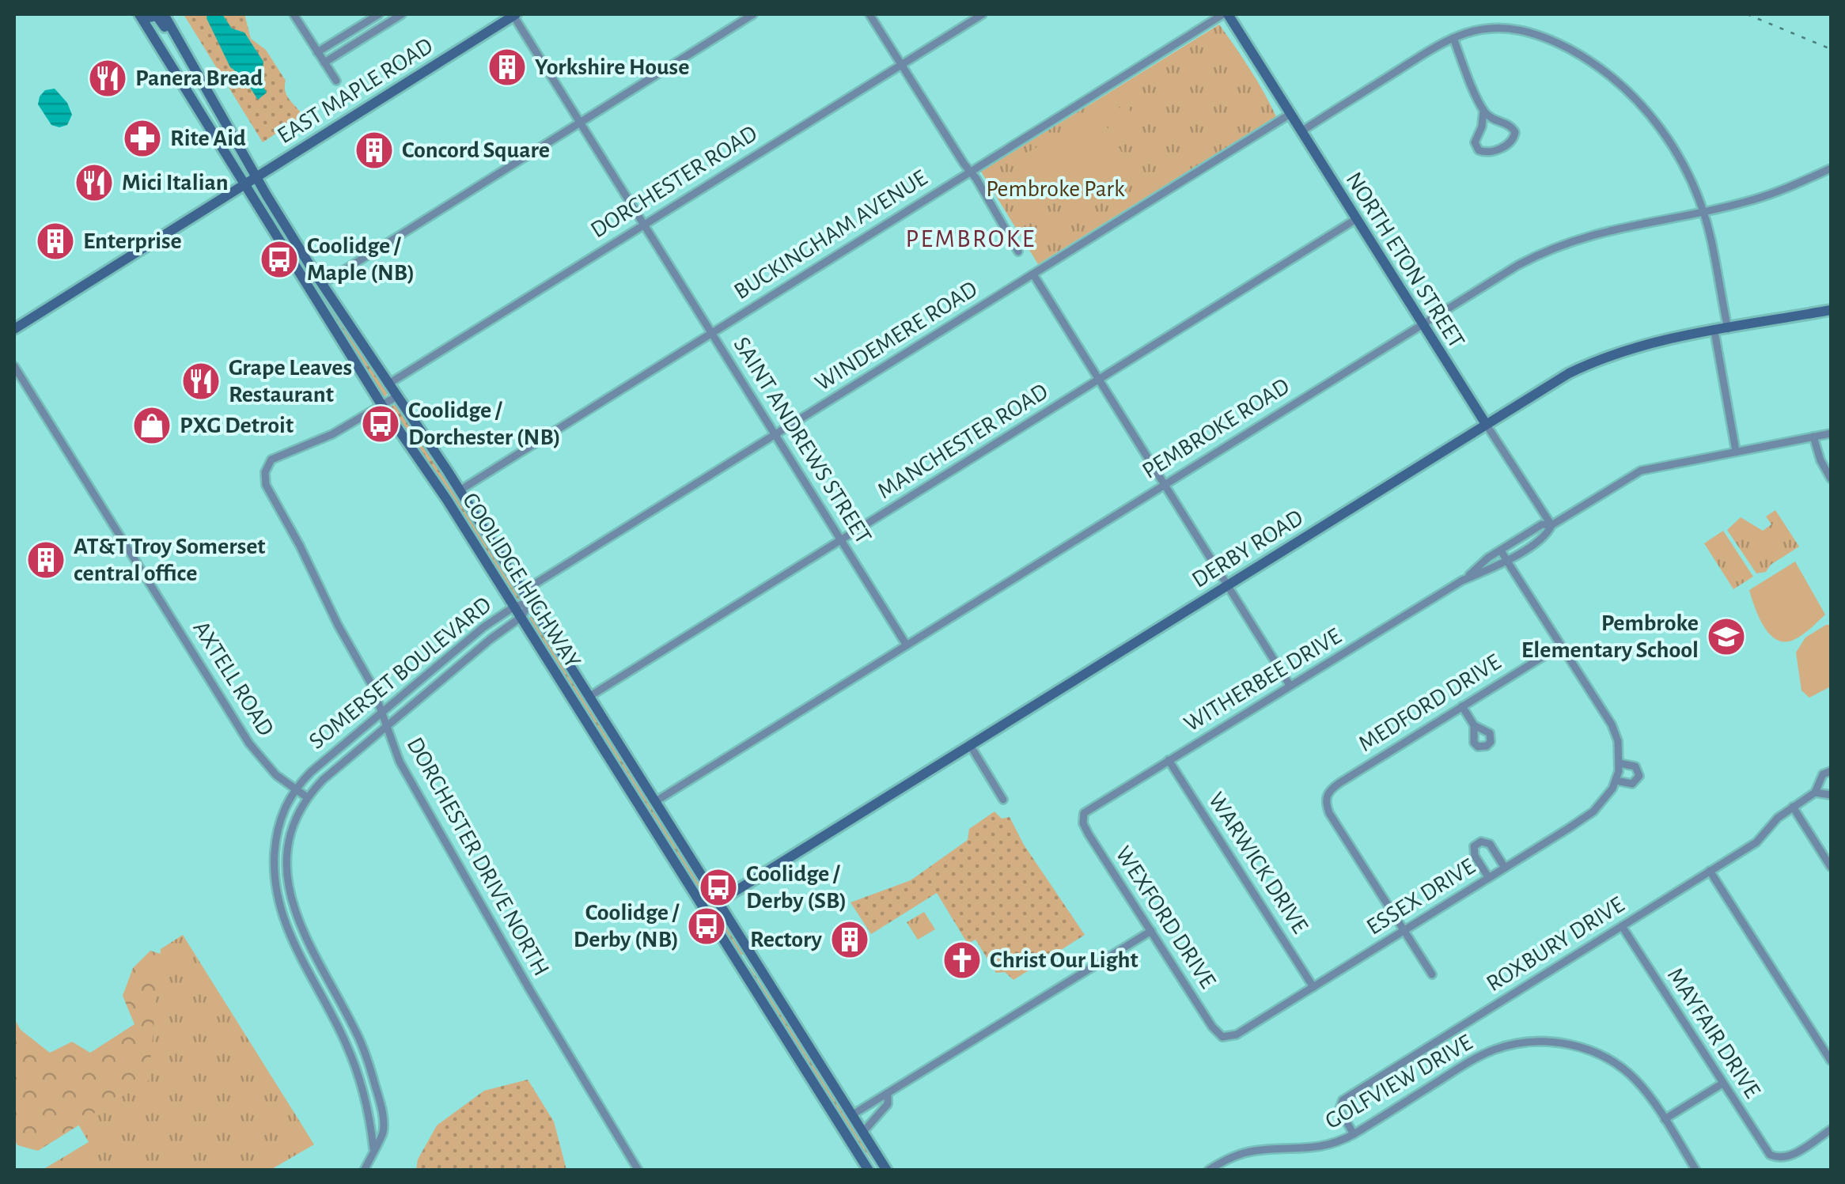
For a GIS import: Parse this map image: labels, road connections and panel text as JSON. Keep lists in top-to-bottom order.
{
  "streets": {
    "main road": [
      "EAST MAPLE ROAD",
      "NORTH ETON STREET",
      "DERBY ROAD",
      "COOLIDGE HIGHWAY"
    ],
    "street": [
      "DORCHESTER ROAD",
      "BUCKINGHAM AVENUE",
      "WINDEMERE ROAD",
      "PEMBROKE ROAD",
      "SAINT ANDREWS STREET",
      "MANCHESTER ROAD",
      "SOMERSET BOULEVARD",
      "AXTELL ROAD",
      "WITHERBEE DRIVE",
      "MEDFORD DRIVE",
      "DORCHESTER DRIVE NORTH",
      "WARWICK DRIVE",
      "ESSEX DRIVE",
      "WEXFORD DRIVE",
      "ROXBURY DRIVE",
      "MAYFAIR DRIVE",
      "GOLFVIEW DRIVE"
    ]
  },
  "crossings": [
    ["EAST MAPLE ROAD", "SAINT ANDREWS STREET"],
    ["EAST MAPLE ROAD", "COOLIDGE HIGHWAY"],
    ["DORCHESTER ROAD", "SAINT ANDREWS STREET"],
    ["DORCHESTER ROAD", "COOLIDGE HIGHWAY"],
    ["BUCKINGHAM AVENUE", "NORTH ETON STREET"],
    ["BUCKINGHAM AVENUE", "SAINT ANDREWS STREET"],
    ["BUCKINGHAM AVENUE", "COOLIDGE HIGHWAY"],
    ["NORTH ETON STREET", "WINDEMERE ROAD"],
    ["NORTH ETON STREET", "PEMBROKE ROAD"],
    ["NORTH ETON STREET", "MANCHESTER ROAD"],
    ["NORTH ETON STREET", "DERBY ROAD"],
    ["NORTH ETON STREET", "WITHERBEE DRIVE"],
    ["WINDEMERE ROAD", "SAINT ANDREWS STREET"],
    ["WINDEMERE ROAD", "COOLIDGE HIGHWAY"],
    ["PEMBROKE ROAD", "SAINT ANDREWS STREET"],
    ["PEMBROKE ROAD", "COOLIDGE HIGHWAY"],
    ["SAINT ANDREWS STREET", "MANCHESTER ROAD"],
    ["MANCHESTER ROAD", "COOLIDGE HIGHWAY"],
    ["DERBY ROAD", "COOLIDGE HIGHWAY"],
    ["COOLIDGE HIGHWAY", "SOMERSET BOULEVARD"],
    ["COOLIDGE HIGHWAY", "DORCHESTER DRIVE NORTH"],
    ["SOMERSET BOULEVARD", "AXTELL ROAD"],
    ["SOMERSET BOULEVARD", "DORCHESTER DRIVE NORTH"],
    ["WITHERBEE DRIVE", "WARWICK DRIVE"],
    ["WITHERBEE DRIVE", "WEXFORD DRIVE"],
    ["MEDFORD DRIVE", "ESSEX DRIVE"],
    ["WARWICK DRIVE", "ESSEX DRIVE"],
    ["ESSEX DRIVE", "WEXFORD DRIVE"],
    ["ROXBURY DRIVE", "MAYFAIR DRIVE"],
    ["ROXBURY DRIVE", "GOLFVIEW DRIVE"]
  ],
  "districts": ["PEMBROKE"],
  "parks": ["Pembroke Park"],
  "places": {
    "building": [
      "Yorkshire House",
      "Concord Square",
      "Enterprise",
      "AT&T Troy Somerset central office",
      "Rectory"
    ],
    "restaurant": ["Panera Bread", "Mici Italian", "Grape Leaves Restaurant"],
    "pharmacy": ["Rite Aid"],
    "bus stop": [
      "Coolidge / Maple (NB)",
      "Coolidge / Dorchester (NB)",
      "Coolidge / Derby (SB)",
      "Coolidge / Derby (NB)"
    ],
    "shop": ["PXG Detroit"],
    "school or university": ["Pembroke Elementary School"],
    "church": ["Christ Our Light"]
  }
}
